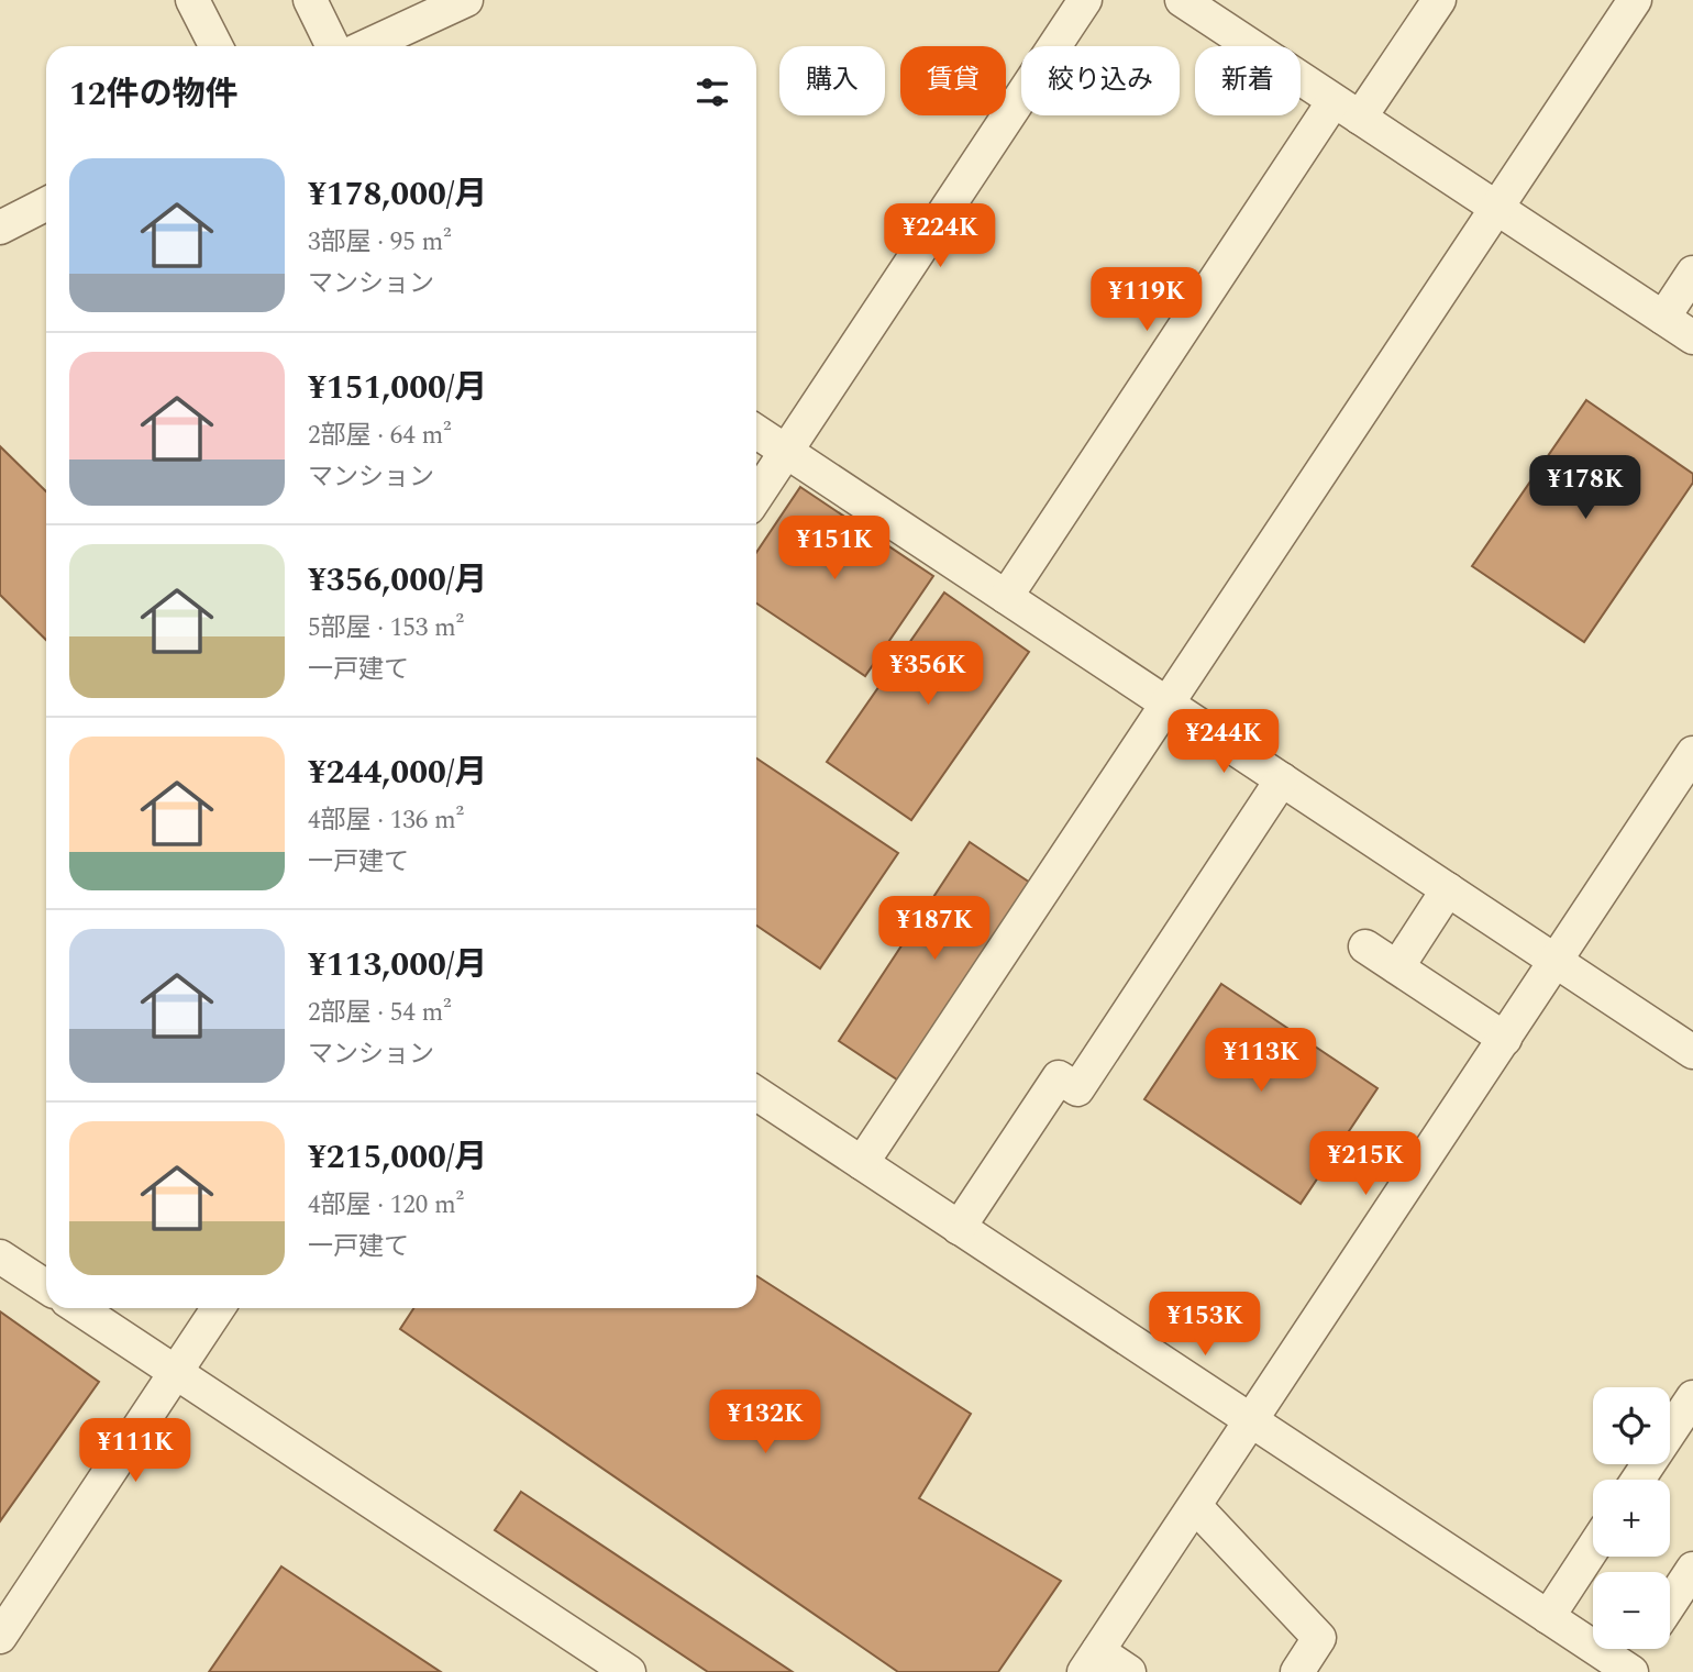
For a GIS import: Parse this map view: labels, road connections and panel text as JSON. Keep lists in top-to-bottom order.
{
  "page": {
    "chip": [
      "購入",
      "賃貸",
      "絞り込み",
      "新着"
    ],
    "heading": "12件の物件",
    "list": [
      {
        "name": "¥178,000/月",
        "note": "3部屋 · 95 m² · マンション"
      },
      {
        "name": "¥151,000/月",
        "note": "2部屋 · 64 m² · マンション"
      },
      {
        "name": "¥356,000/月",
        "note": "5部屋 · 153 m² · 一戸建て"
      },
      {
        "name": "¥244,000/月",
        "note": "4部屋 · 136 m² · 一戸建て"
      },
      {
        "name": "¥113,000/月",
        "note": "2部屋 · 54 m² · マンション"
      },
      {
        "name": "¥215,000/月",
        "note": "4部屋 · 120 m² · 一戸建て"
      }
    ],
    "price": [
      "¥224K",
      "¥119K",
      "¥178K",
      "¥151K",
      "¥356K",
      "¥244K",
      "¥187K",
      "¥113K",
      "¥215K",
      "¥153K",
      "¥132K",
      "¥111K"
    ],
    "map_buttons": ["+", "−"]
  }
}
